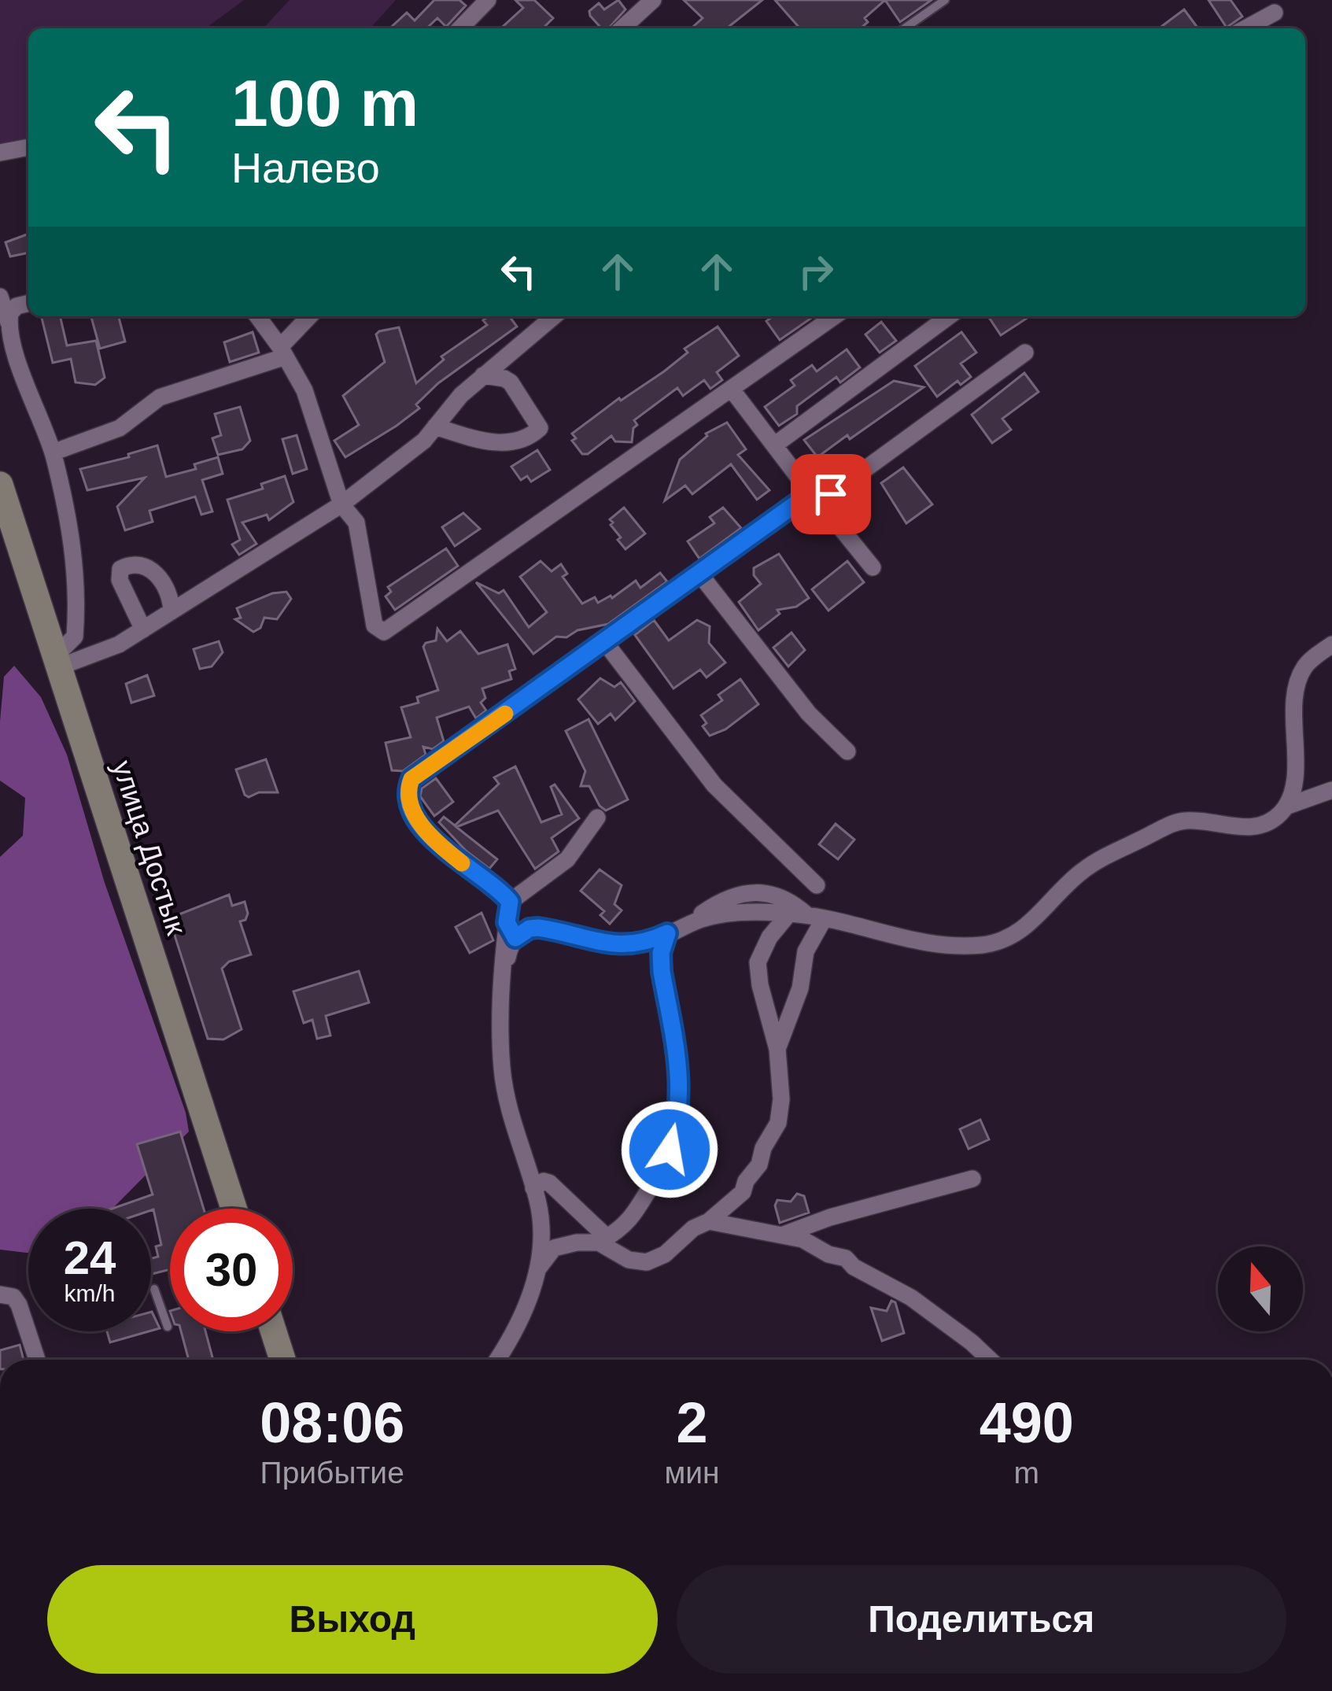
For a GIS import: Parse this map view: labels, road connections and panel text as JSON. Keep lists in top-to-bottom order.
{
  "streets": {
    "main road": ["улица Достык"]
  },
  "north": "top",
  "page": {
    "turn": ["100 m", "Налево"],
    "speed": "24 km/h",
    "limit": "30",
    "eta": [
      "08:06",
      "Прибытие",
      "2",
      "мин",
      "490",
      "m"
    ],
    "buttons": ["Выход", "Поделиться"]
  }
}
